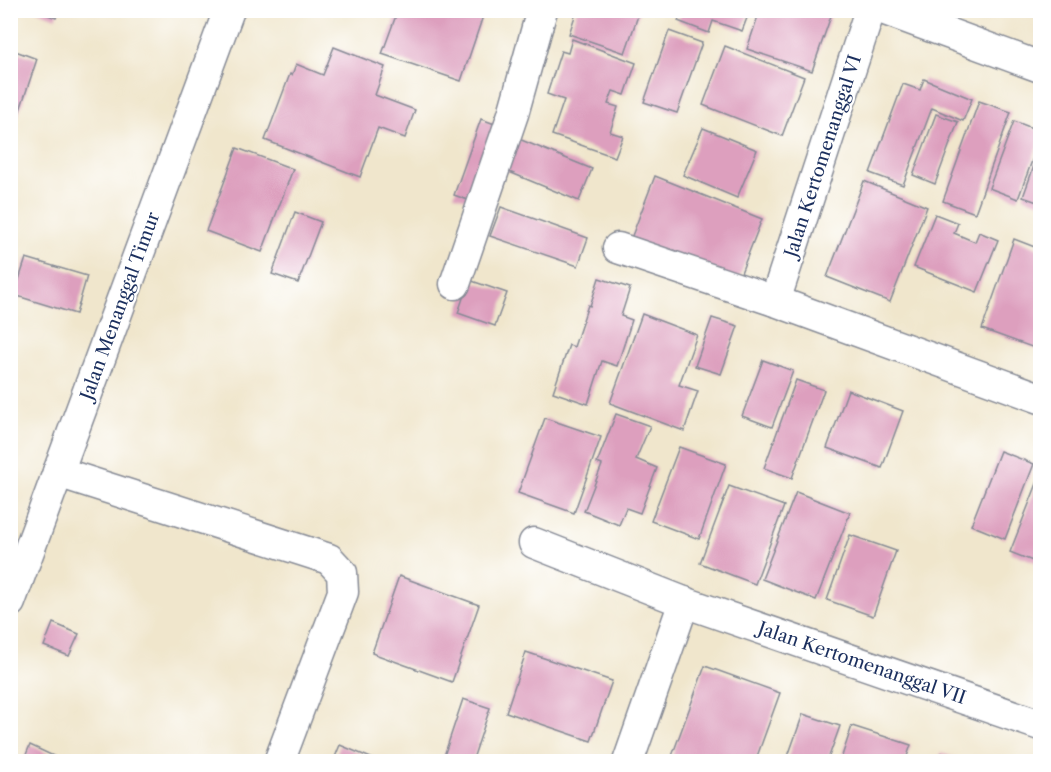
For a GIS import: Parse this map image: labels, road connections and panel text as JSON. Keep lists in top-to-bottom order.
{
  "streets": {
    "street": ["Jalan Kertomenanggal VI", "Jalan Menanggal Timur", "Jalan Kertomenanggal VII"]
  }
}
